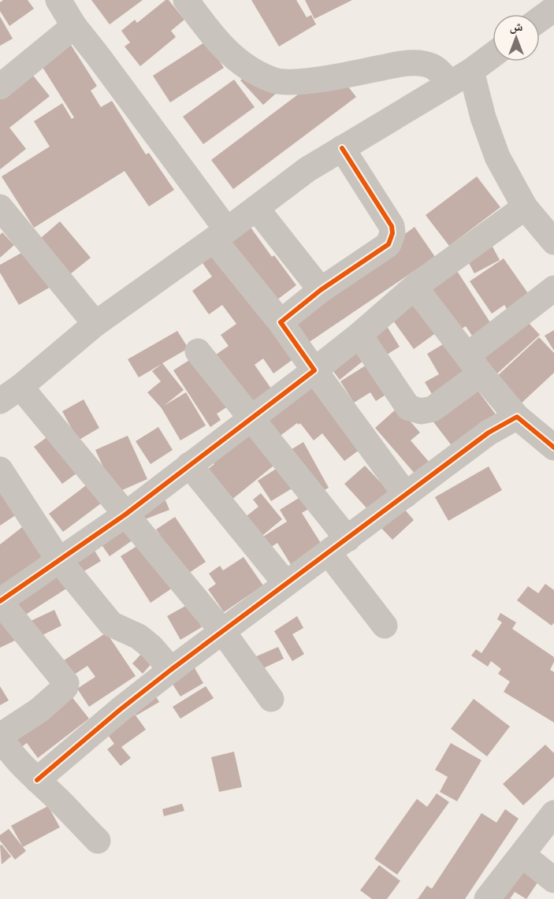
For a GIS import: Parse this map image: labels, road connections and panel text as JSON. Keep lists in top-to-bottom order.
{
  "north": "top"
}
